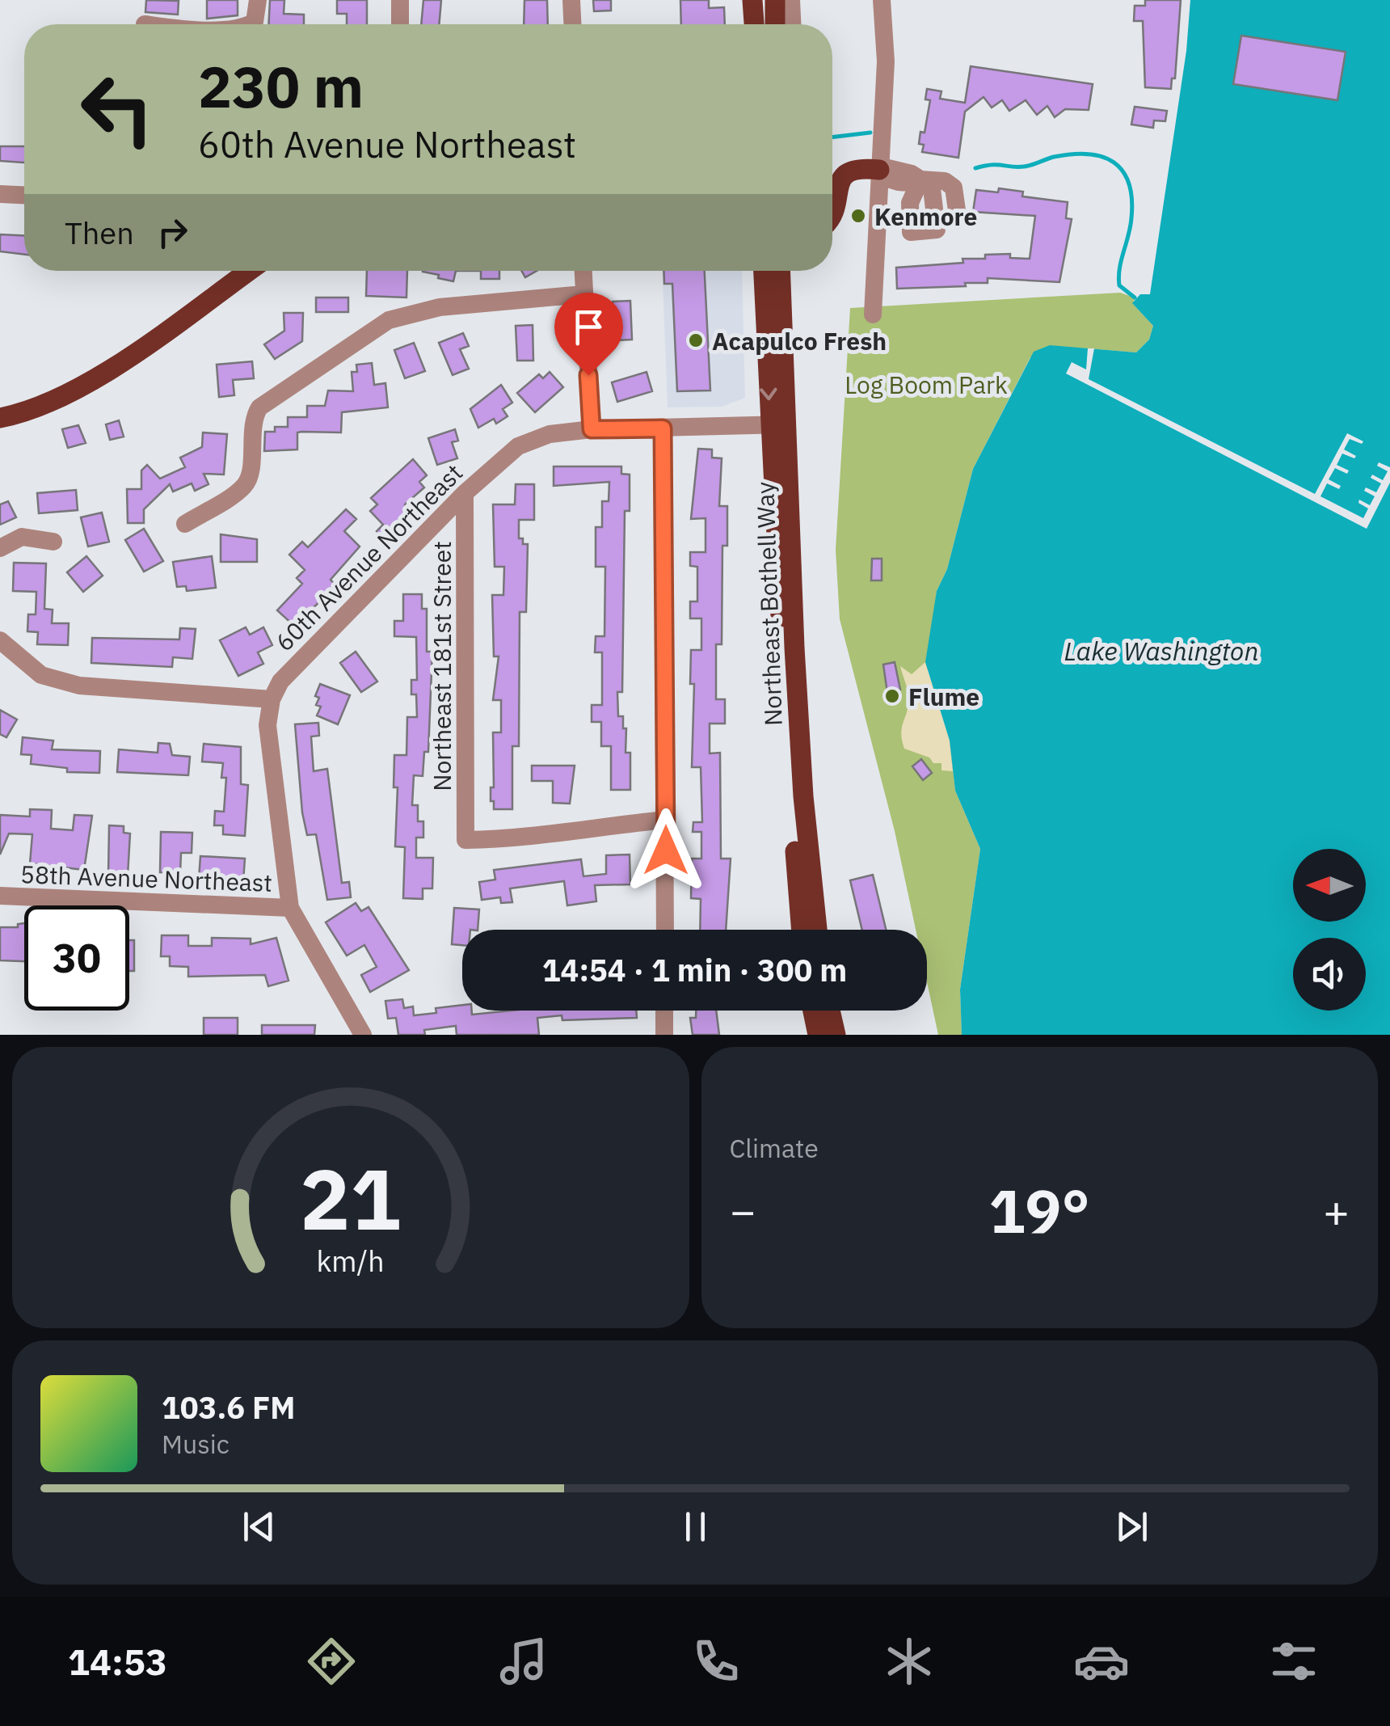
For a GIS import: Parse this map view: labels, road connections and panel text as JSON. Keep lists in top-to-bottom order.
{
  "streets": {
    "main road": ["Northeast Bothell Way"],
    "street": ["60th Avenue Northeast", "Northeast 181st Street", "58th Avenue Northeast"]
  },
  "crossings": [
    ["60th Avenue Northeast", "Northeast Bothell Way"],
    ["60th Avenue Northeast", "Northeast 181st Street"]
  ],
  "water": ["Lake Washington"],
  "parks": ["Log Boom Park"],
  "places": ["Kenmore", "Acapulco Fresh", "Flume"],
  "north": "left",
  "page": {
    "turn": ["230 m", "60th Avenue Northeast"],
    "then": "Then",
    "limit": "30",
    "trip": "14:54 · 1 min · 300 m",
    "tile": "Climate",
    "heat": ["−", "19°", "+"],
    "song": ["103.6 FM", "Music"],
    "tabs": "14:53",
    "gauge": ["21", "km/h"]
  }
}
